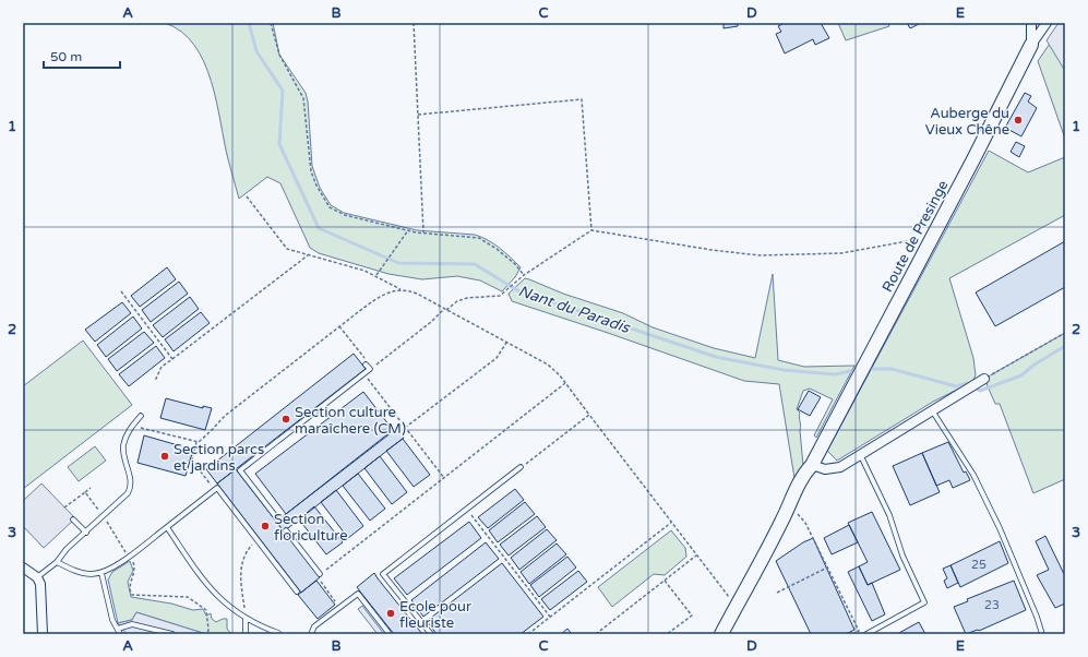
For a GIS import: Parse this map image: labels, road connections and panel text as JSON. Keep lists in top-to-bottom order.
{
  "streets": {
    "street": ["Route de Presinge"]
  },
  "water": ["Nant du Paradis"],
  "places": [
    "Auberge du Vieux Chêne",
    "Section culture maraîchere (CM)",
    "Section parcs et jardins",
    "Section floriculture",
    "Ecole pour fleuriste"
  ],
  "house_numbers": ["25", "23"],
  "scale_bar": "50 m",
  "grid": {
    "columns": [
      "A",
      "B",
      "C",
      "D",
      "E"
    ],
    "rows": ["1", "2", "3"]
  }
}
